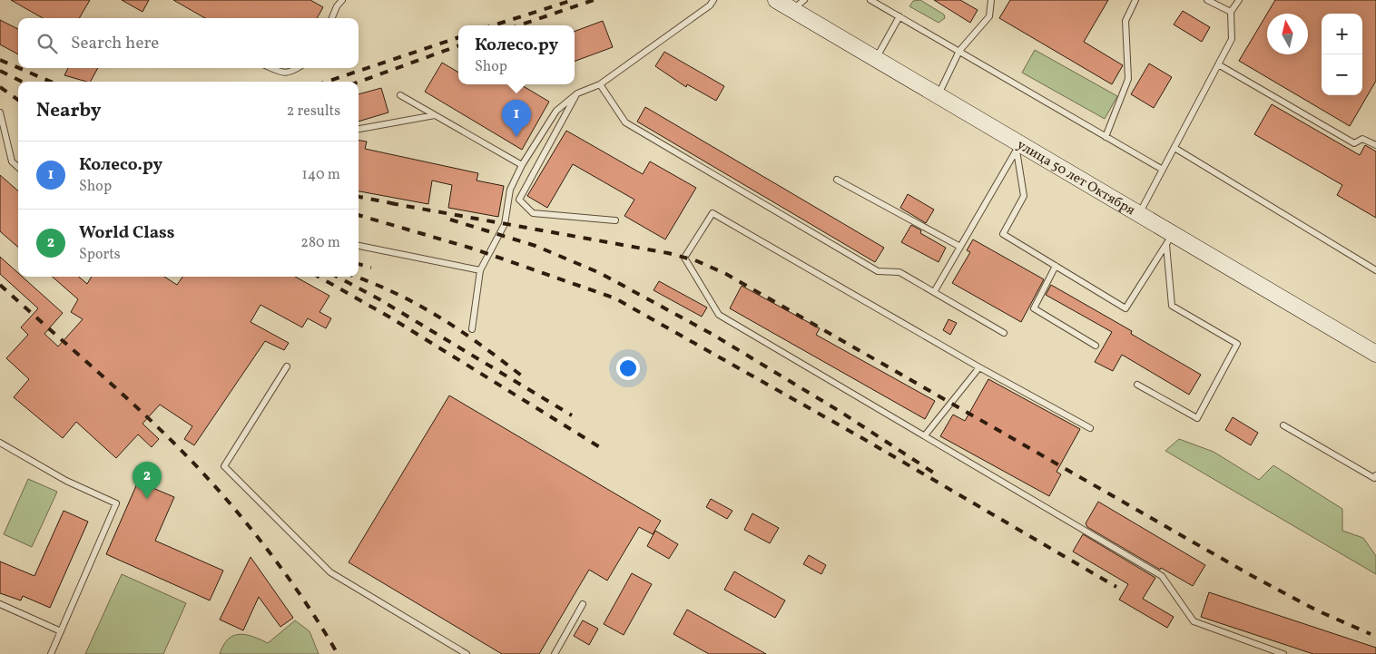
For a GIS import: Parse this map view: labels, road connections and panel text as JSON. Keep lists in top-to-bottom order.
{
  "streets": {
    "main road": ["улица 50 лет Октября"]
  },
  "north": "top",
  "page": {
    "map_buttons": ["+", "−"],
    "search": "Search here",
    "popup": ["Колесо.ру", "Shop"],
    "heading": ["Nearby", "2 results"],
    "pins": ["1", "2"],
    "list": [
      {
        "mark": "1",
        "name": "Колесо.ру",
        "note": "Shop",
        "value": "140 m"
      },
      {
        "mark": "2",
        "name": "World Class",
        "note": "Sports",
        "value": "280 m"
      }
    ]
  }
}
